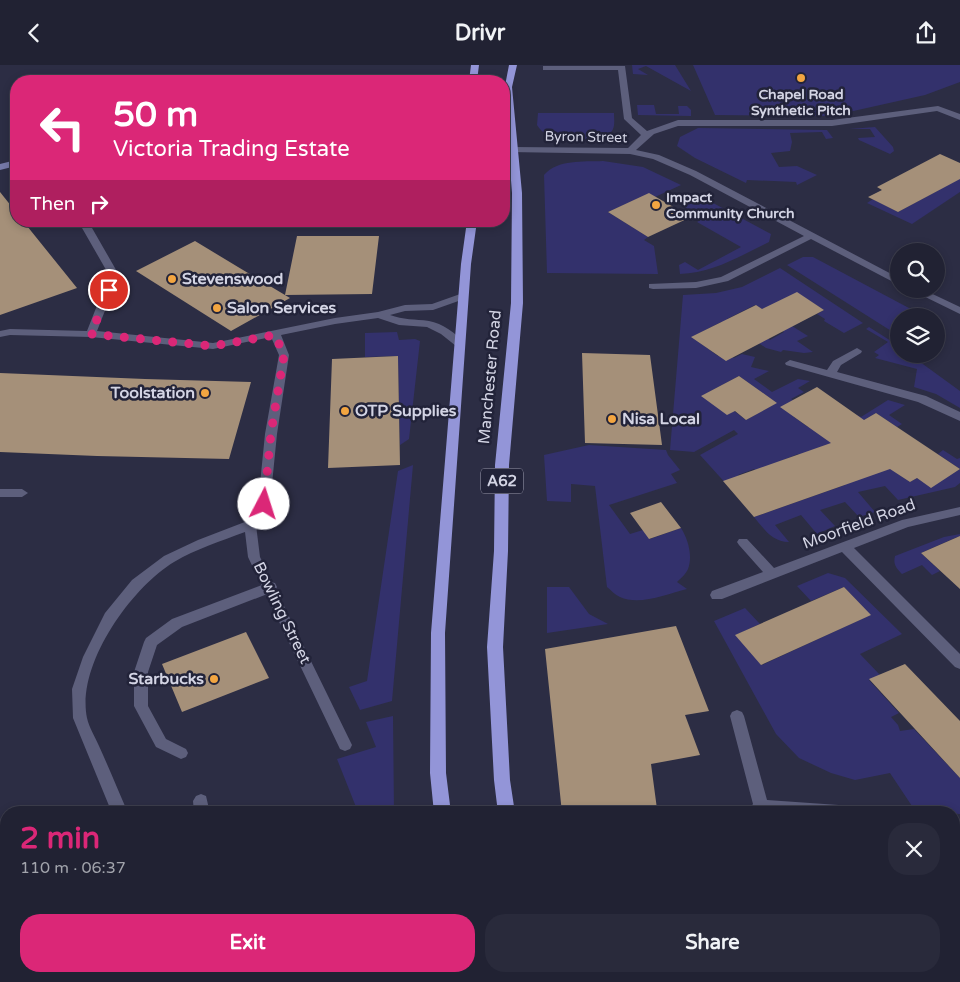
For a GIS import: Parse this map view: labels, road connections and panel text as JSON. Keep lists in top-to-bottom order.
{
  "streets": {
    "highway": ["Manchester Road", "A62"],
    "street": ["Byron Street", "Moorfield Road", "Bowling Street"]
  },
  "places": [
    "Chapel Road Synthetic Pitch",
    "Impact Community Church",
    "Stevenswood",
    "Salon Services",
    "Toolstation",
    "OTP Supplies",
    "Nisa Local",
    "Starbucks"
  ],
  "page": {
    "header": "Drivr",
    "turn": ["50 m", "Victoria Trading Estate"],
    "then": "Then",
    "heading": ["2 min", "110 m · 06:37"],
    "buttons": ["Exit", "Share"]
  }
}
